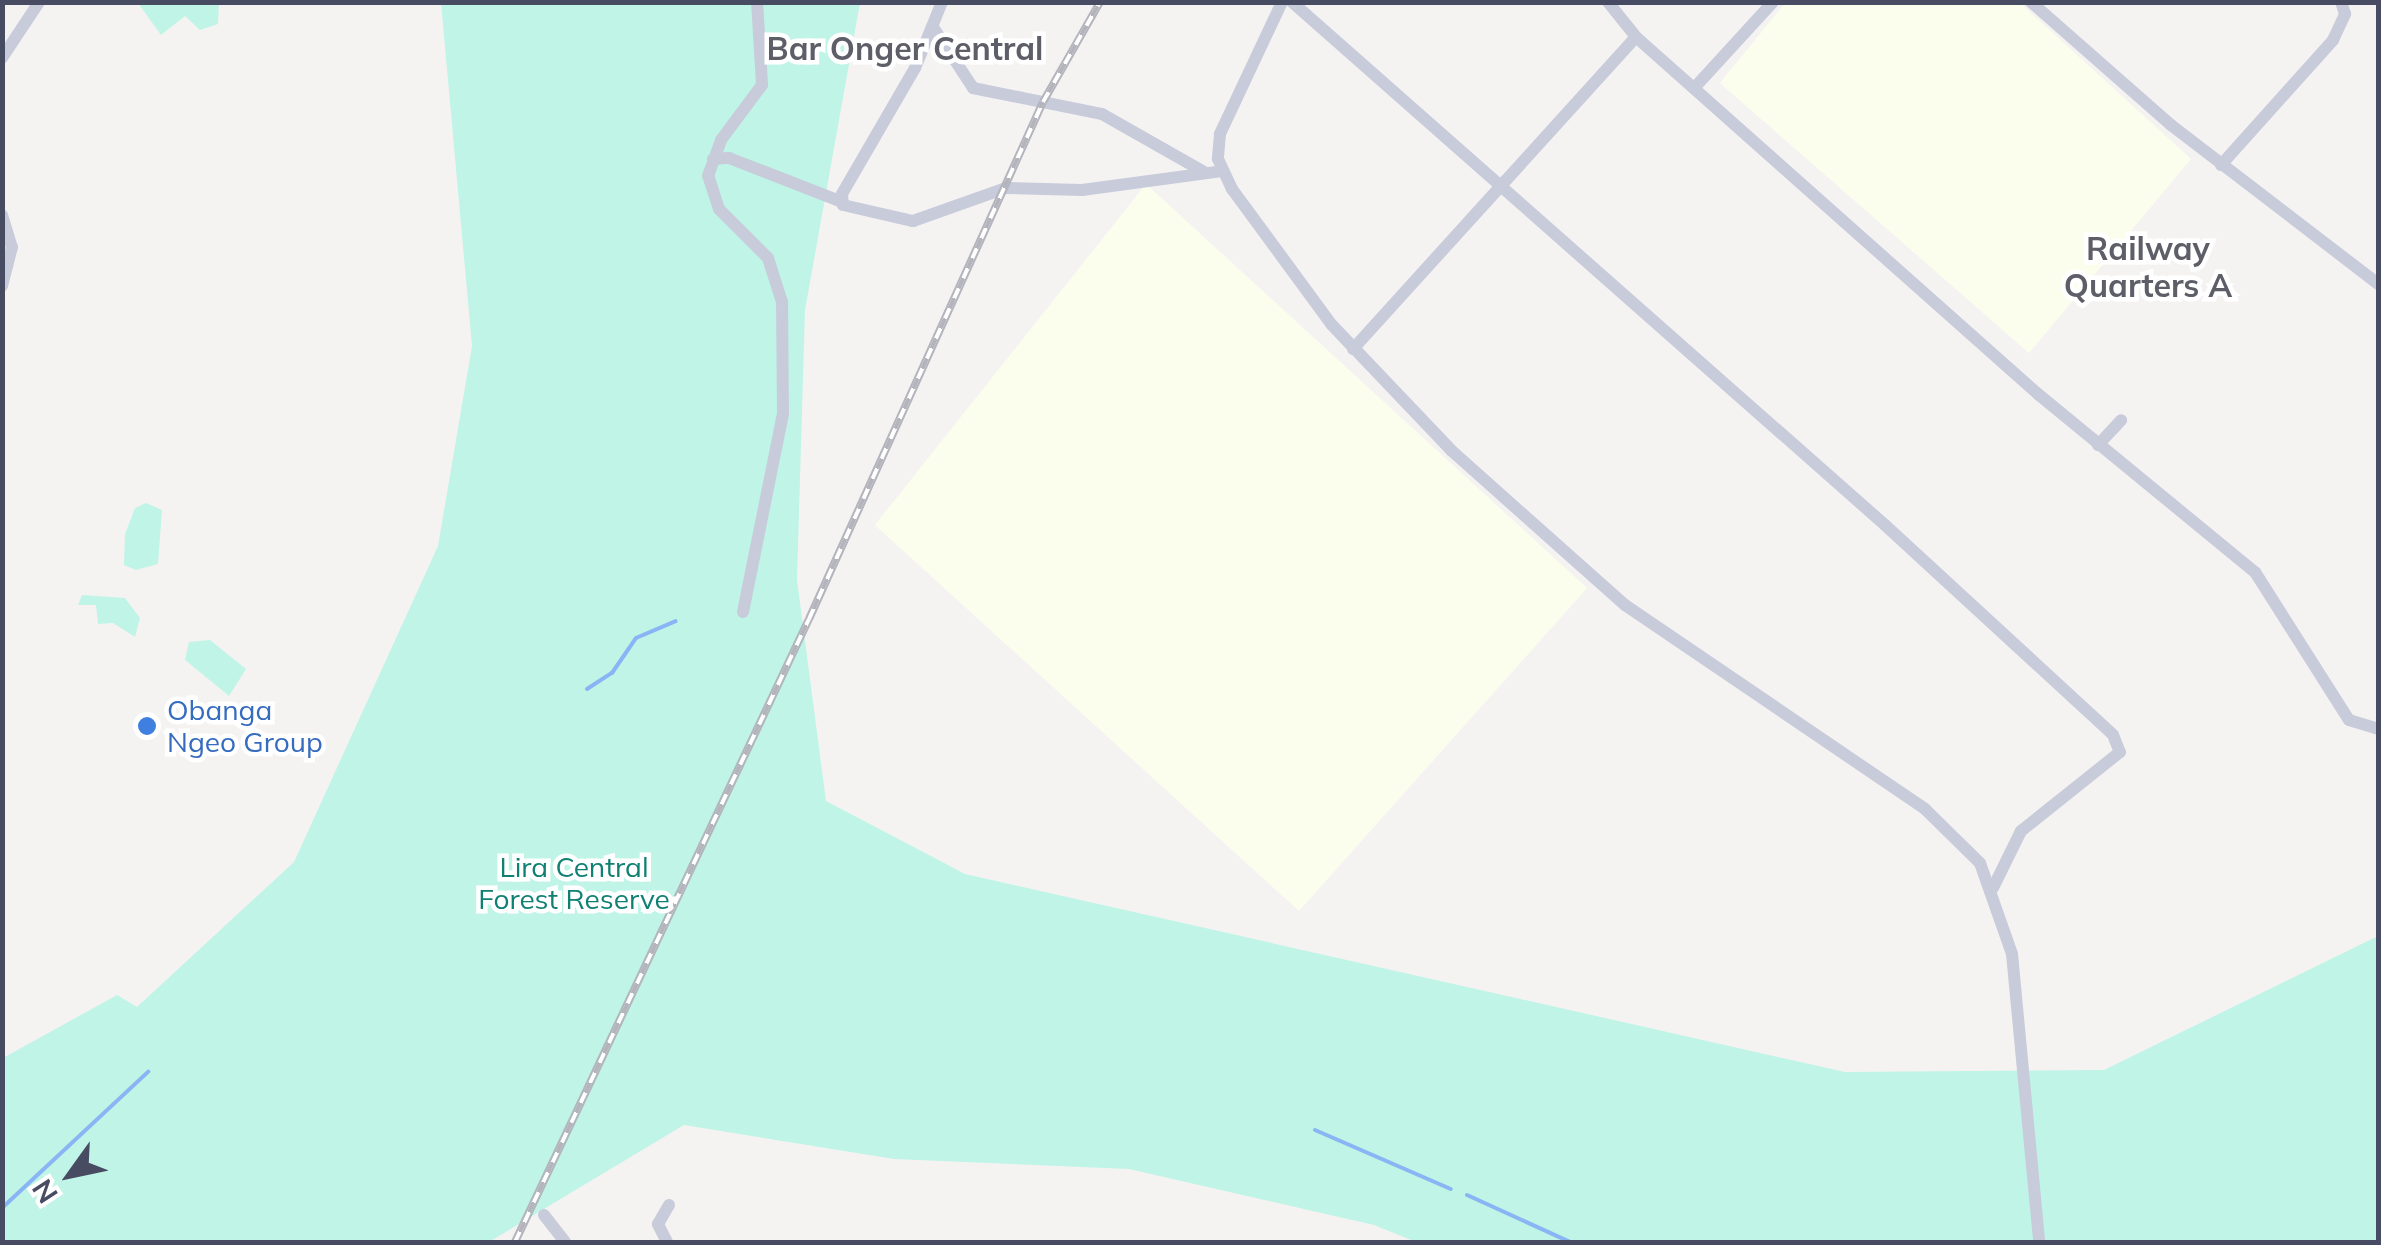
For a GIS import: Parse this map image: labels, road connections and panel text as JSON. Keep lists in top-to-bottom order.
{
  "districts": ["Bar Onger Central", "Railway Quarters A"],
  "parks": ["Lira Central Forest Reserve"],
  "places": ["Obanga Ngeo Group"],
  "north": "bottom left"
}
